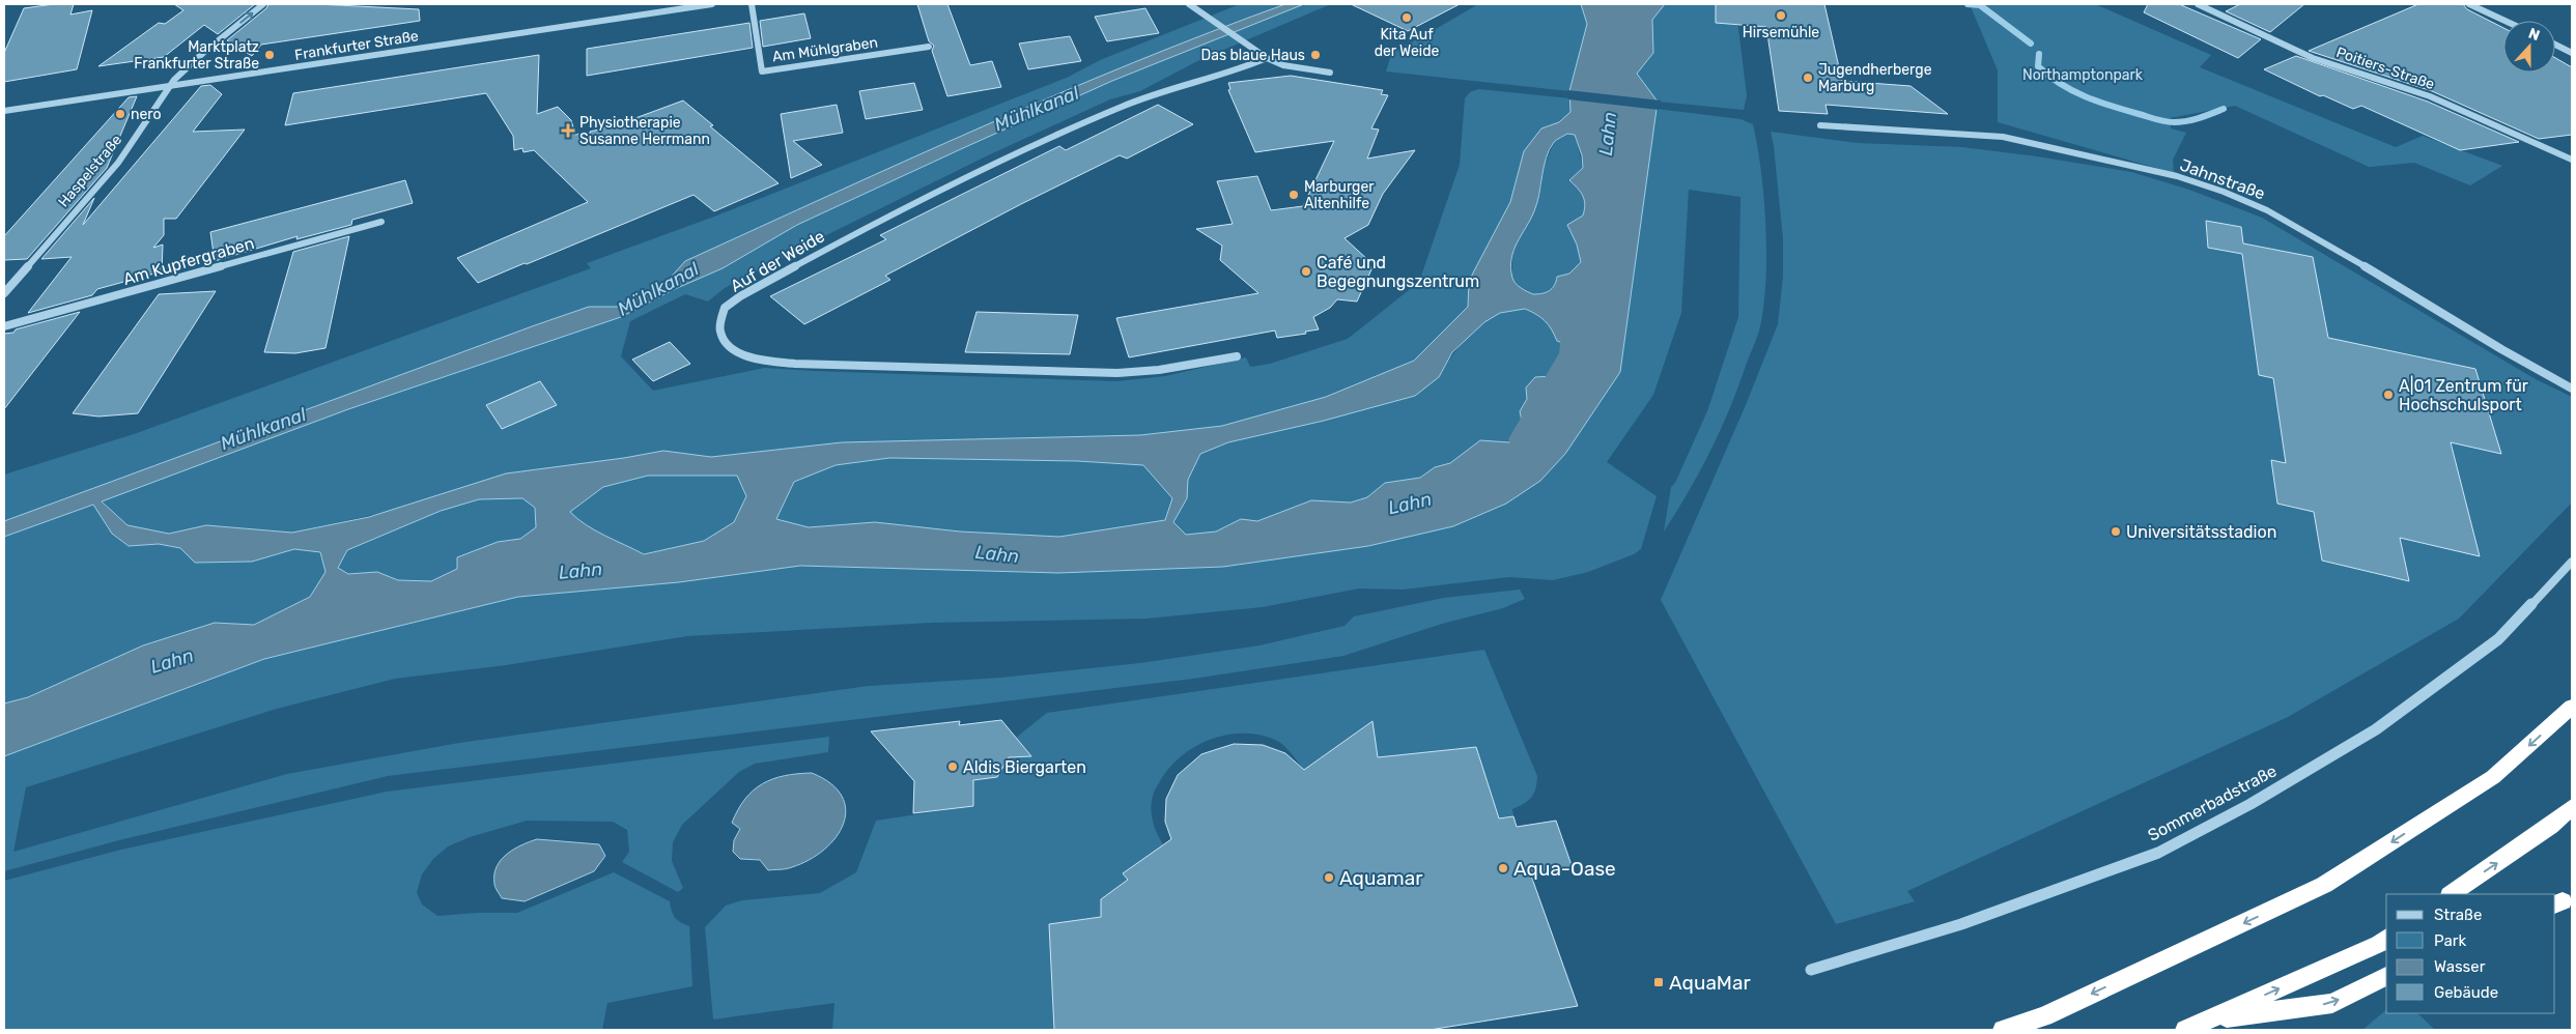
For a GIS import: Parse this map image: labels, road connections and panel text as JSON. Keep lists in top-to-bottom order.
{
  "streets": {
    "street": [
      "Frankfurter Straße",
      "Am Mühlgraben",
      "Poitiers-Straße",
      "Haspelstraße",
      "Jahnstraße",
      "Am Kupfergraben",
      "Auf der Weide",
      "Sommerbadstraße"
    ]
  },
  "crossings": [
    ["Frankfurter Straße", "Haspelstraße"]
  ],
  "water": ["Mühlkanal", "Lahn"],
  "parks": ["Northamptonpark"],
  "places": {
    "other": [
      "Hirsemühle",
      "Kita Auf der Weide",
      "Marktplatz Frankfurter Straße",
      "Das blaue Haus",
      "Jugendherberge Marburg",
      "nero",
      "Marburger Altenhilfe",
      "Café und Begegnungszentrum",
      "A|01 Zentrum für Hochschulsport",
      "Universitätsstadion",
      "Aldis Biergarten",
      "Aqua-Oase",
      "Aquamar"
    ],
    "health": ["Physiotherapie Susanne Herrmann"],
    "transit": ["AquaMar"]
  },
  "legend": [
    "Straße",
    "Park",
    "Wasser",
    "Gebäude"
  ],
  "north": "top"
}
